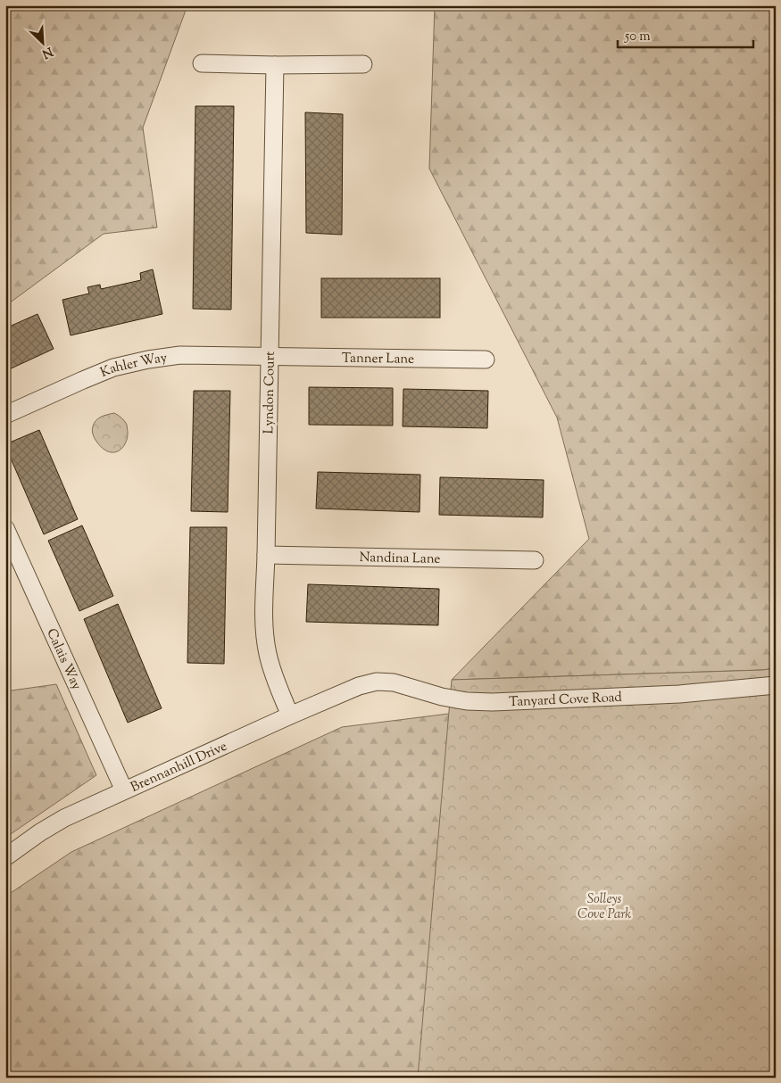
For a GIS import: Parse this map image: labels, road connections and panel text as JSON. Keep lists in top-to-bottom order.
{
  "streets": {
    "street": [
      "Tanner Lane",
      "Kahler Way",
      "Lyndon Court",
      "Nandina Lane",
      "Calais Way",
      "Tanyard Cove Road",
      "Brennanhill Drive"
    ]
  },
  "crossings": [
    ["Tanner Lane", "Kahler Way"],
    ["Tanner Lane", "Lyndon Court"],
    ["Kahler Way", "Lyndon Court"],
    ["Lyndon Court", "Nandina Lane"],
    ["Lyndon Court", "Brennanhill Drive"],
    ["Calais Way", "Brennanhill Drive"],
    ["Tanyard Cove Road", "Brennanhill Drive"]
  ],
  "parks": ["Solleys Cove Park"],
  "scale_bar": "50 m",
  "north": "bottom right"
}
